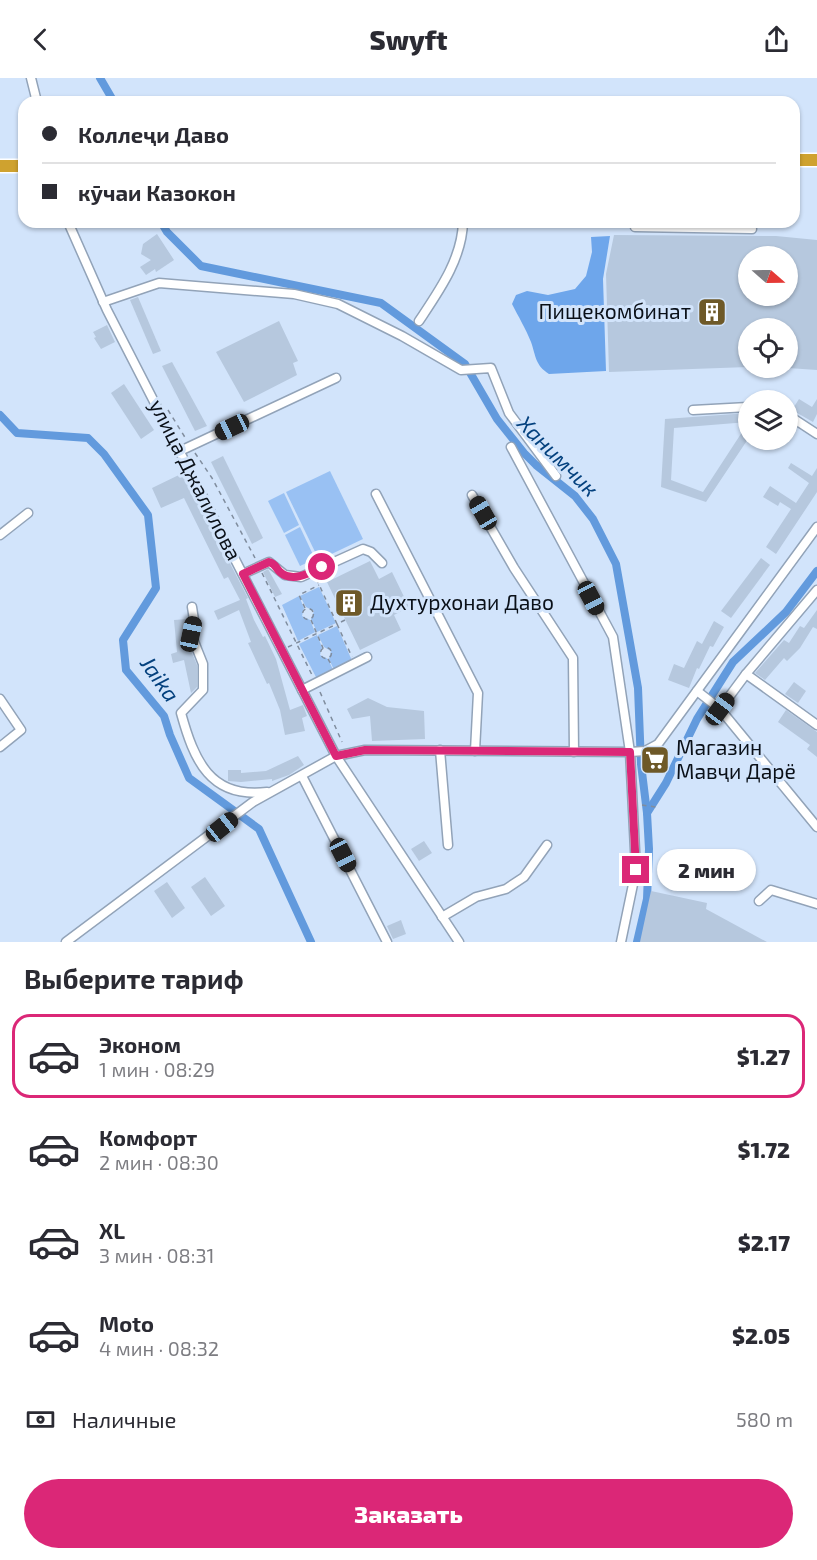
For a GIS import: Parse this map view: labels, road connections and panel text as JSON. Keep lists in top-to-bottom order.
{
  "streets": {
    "street": ["улица Джалилова"]
  },
  "water": ["Ханимчик", "Jaika"],
  "places": {
    "building": ["Пищекомбинат", "Духтурхонаи Даво"],
    "supermarket": ["Магазин Мавҷи Дарё"]
  },
  "north": "right",
  "page": {
    "header": "Swyft",
    "banner": ["Коллеҷи Даво", "кӯчаи Казокон"],
    "bubble": "2 мин",
    "heading": "Выберите тариф",
    "list": [
      {
        "name": "Эконом",
        "note": "1 мин · 08:29",
        "value": "$1.27"
      },
      {
        "name": "Комфорт",
        "note": "2 мин · 08:30",
        "value": "$1.72"
      },
      {
        "name": "XL",
        "note": "3 мин · 08:31",
        "value": "$2.17"
      },
      {
        "name": "Moto",
        "note": "4 мин · 08:32",
        "value": "$2.05"
      }
    ],
    "pay": ["Наличные", "580 m"],
    "buttons": "Заказать"
  }
}
